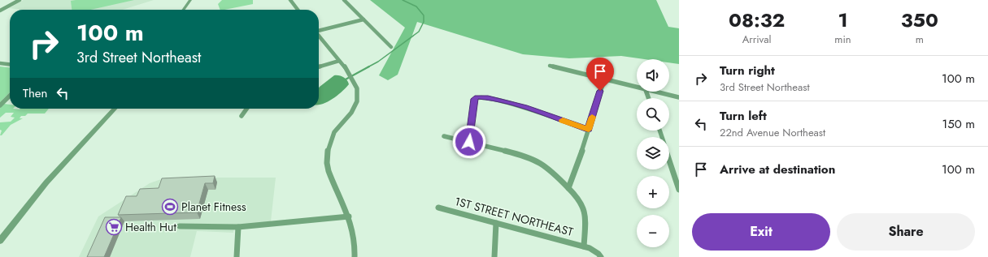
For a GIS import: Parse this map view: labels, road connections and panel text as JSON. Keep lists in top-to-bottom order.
{
  "streets": {
    "street": ["1ST STREET NORTHEAST"]
  },
  "places": {
    "sports": ["Planet Fitness"],
    "supermarket": ["Health Hut"]
  },
  "page": {
    "eta": [
      "08:32",
      "Arrival",
      "1",
      "min",
      "350",
      "m"
    ],
    "turn": ["100 m", "3rd Street Northeast"],
    "list": [
      {
        "name": "Turn right",
        "note": "3rd Street Northeast",
        "value": "100 m"
      },
      {
        "name": "Turn left",
        "note": "22nd Avenue Northeast",
        "value": "150 m"
      },
      {
        "name": "Arrive at destination",
        "value": "100 m"
      }
    ],
    "map_buttons": ["+", "−"],
    "then": "Then",
    "buttons": ["Exit", "Share"]
  }
}
